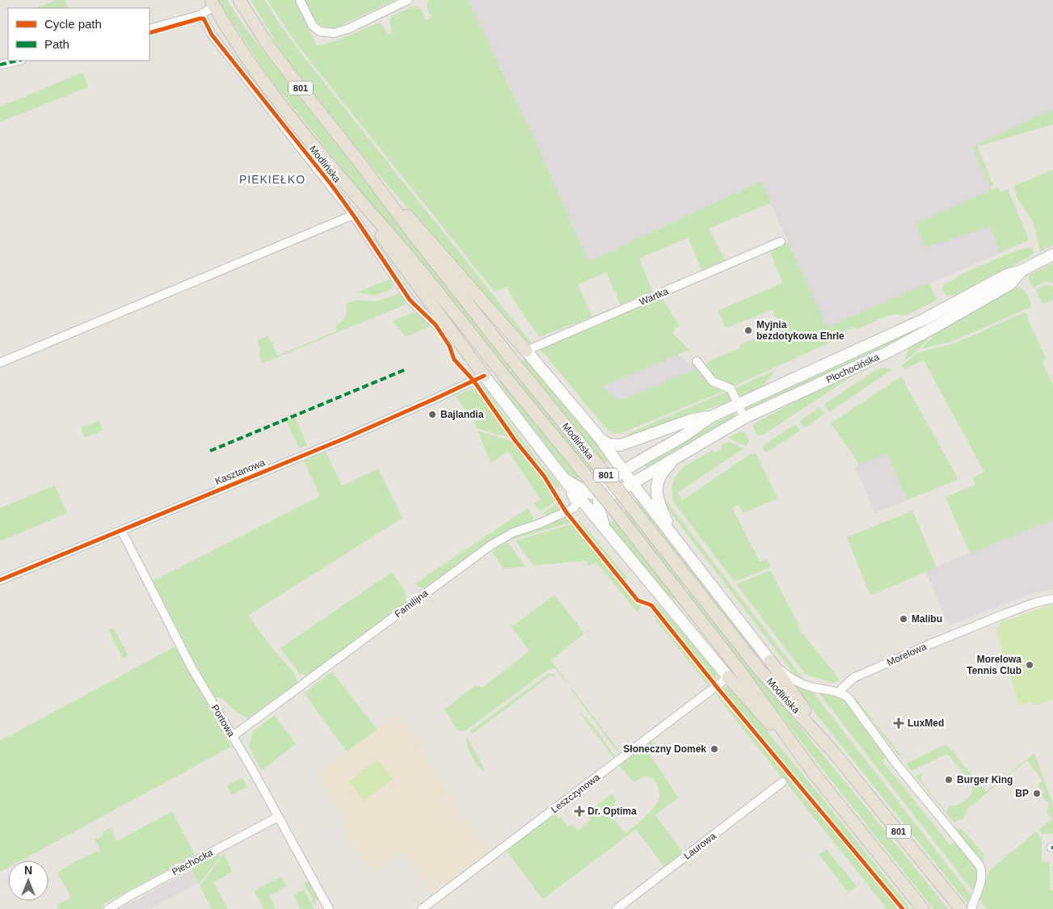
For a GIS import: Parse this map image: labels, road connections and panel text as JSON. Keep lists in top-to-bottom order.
{
  "streets": {
    "main road": ["801", "Modlińska", "Płochocińska"],
    "street": [
      "Wartka",
      "Kasztanowa",
      "Familijna",
      "Morelowa",
      "Portowa",
      "Leszczynowa",
      "Laurowa",
      "Piechocka"
    ]
  },
  "crossings": [
    ["Modlińska", "Wartka"],
    ["Modlińska", "Płochocińska"],
    ["Kasztanowa", "Portowa"],
    ["Familijna", "Portowa"],
    ["Portowa", "Piechocka"]
  ],
  "districts": ["PIEKIEŁKO"],
  "places": {
    "other": [
      "Myjnia bezdotykowa Ehrle",
      "Bajlandia",
      "Malibu",
      "Morelowa Tennis Club",
      "Słoneczny Domek",
      "Burger King",
      "BP"
    ],
    "health": ["LuxMed", "Dr. Optima"]
  },
  "legend": ["Cycle path", "Path"],
  "north": "top"
}
